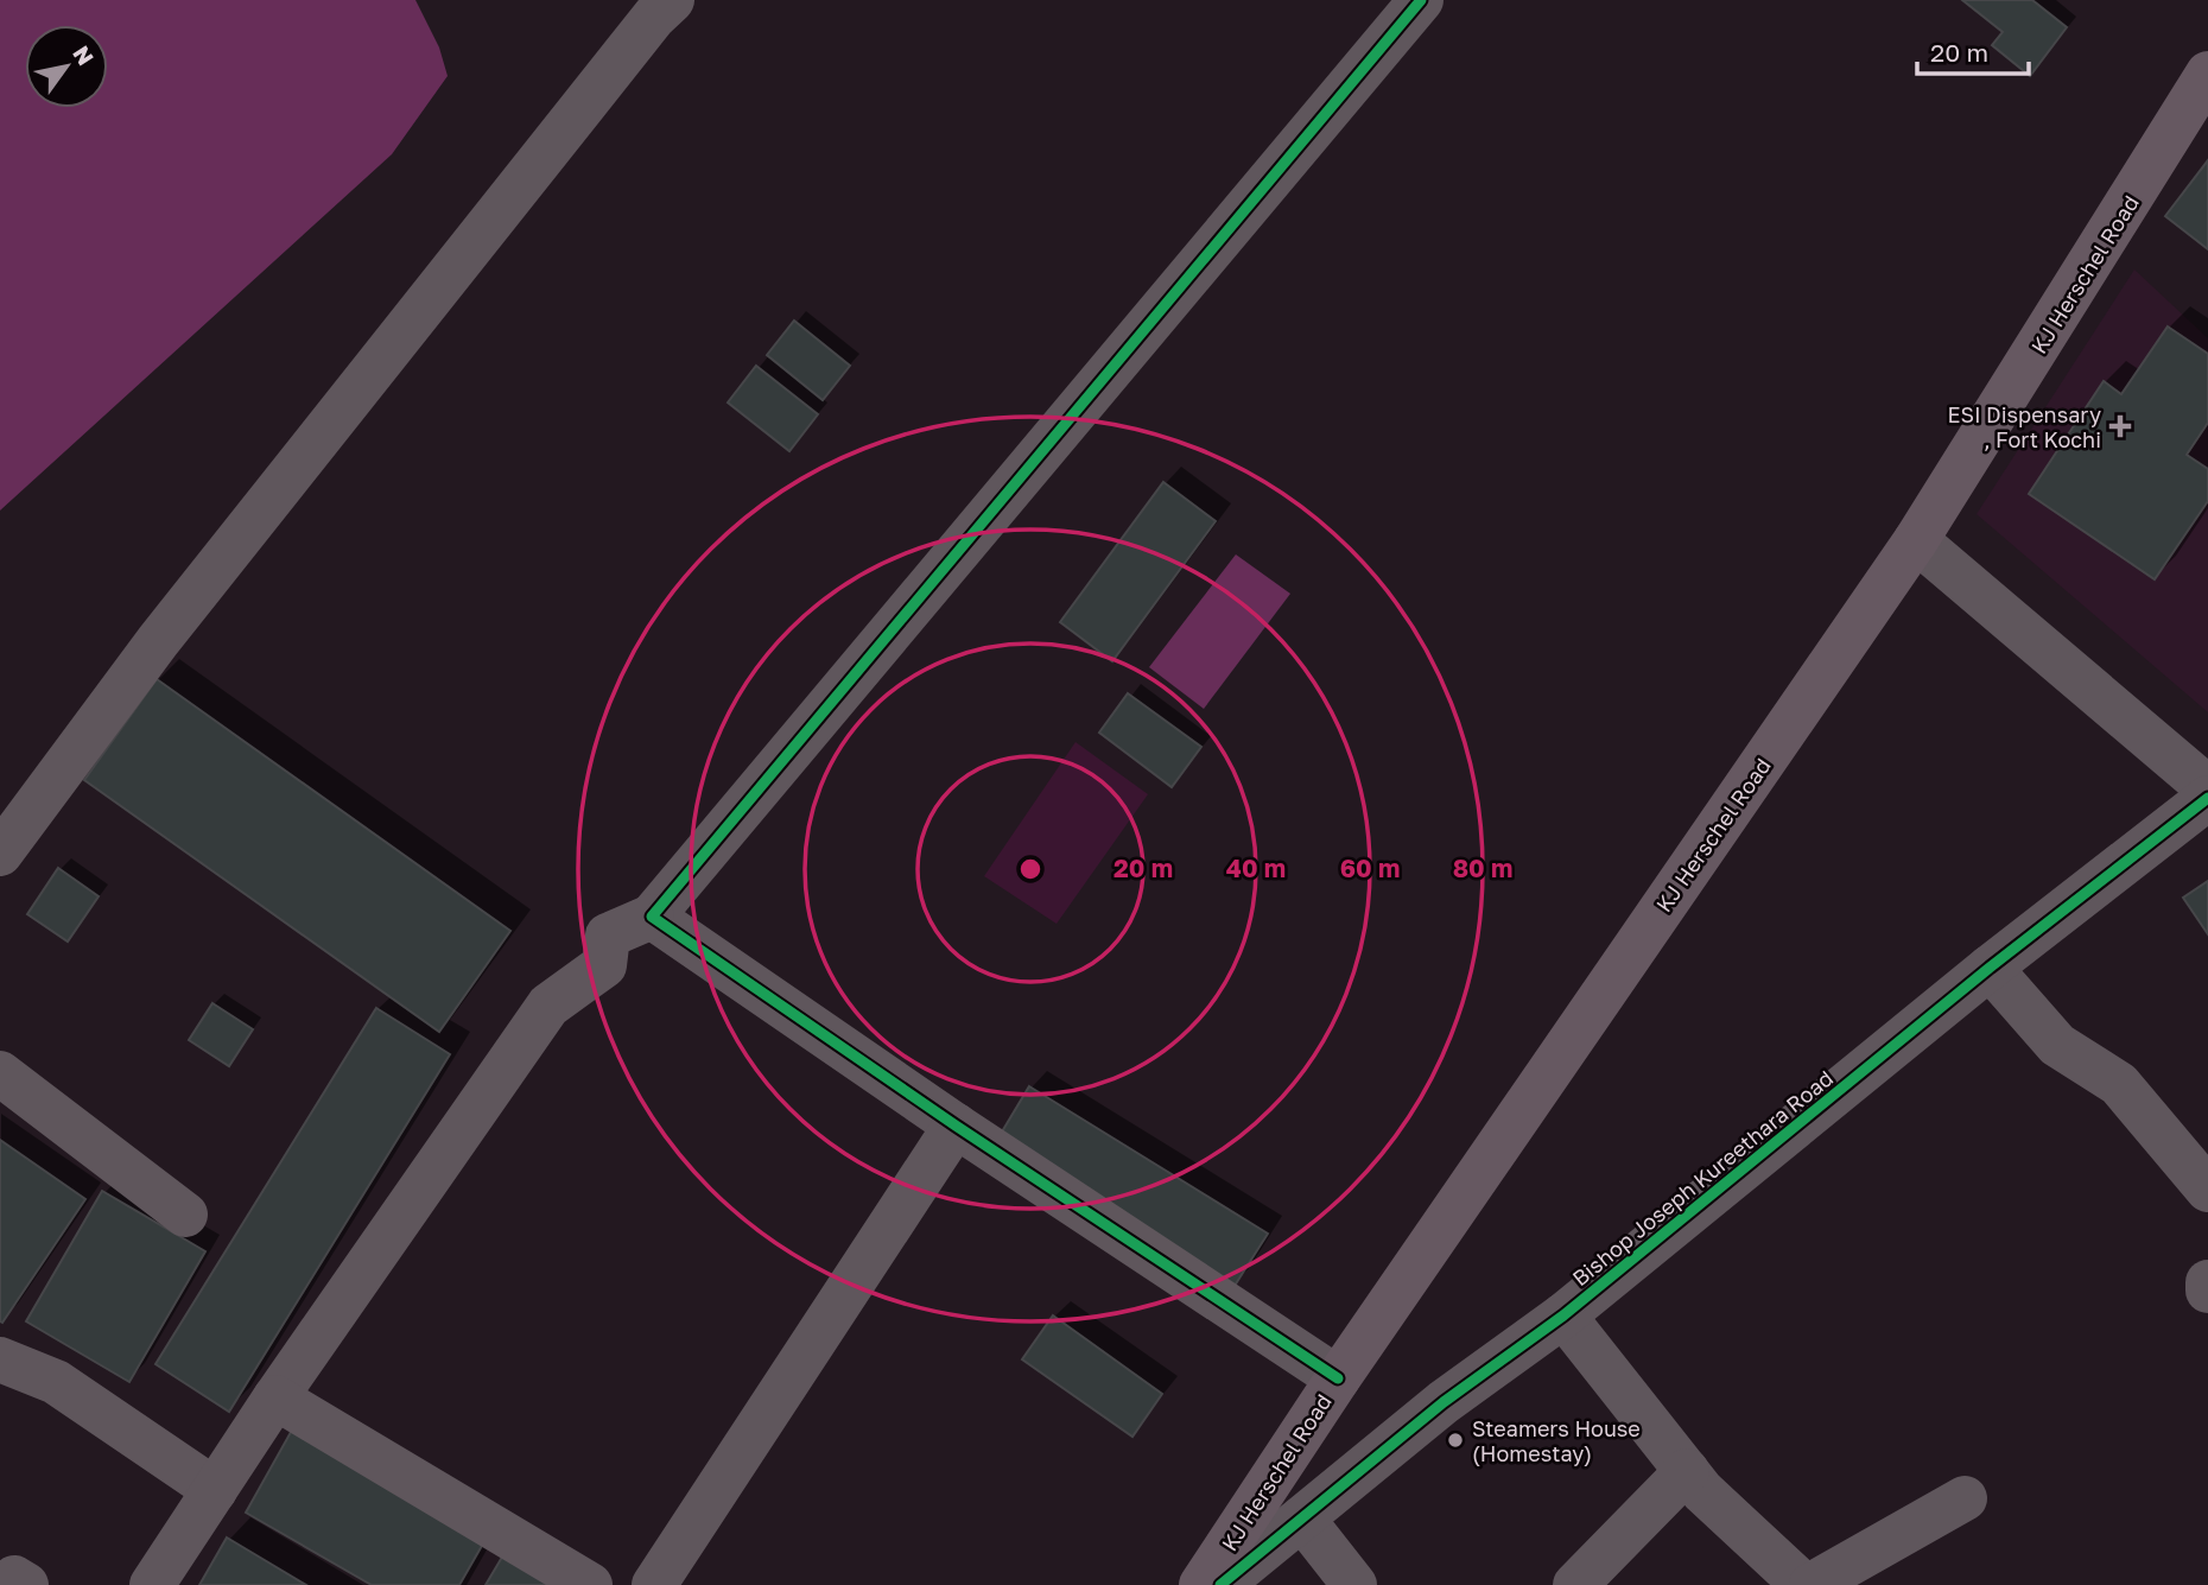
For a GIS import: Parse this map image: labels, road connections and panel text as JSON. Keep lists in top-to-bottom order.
{
  "streets": {
    "main road": ["KJ Herschel Road"],
    "street": ["Bishop Joseph Kureethara Road"]
  },
  "places": {
    "health": ["ESI Dispensary , Fort Kochi"],
    "other": ["Steamers House (Homestay)"]
  },
  "scale_bar": "20 m",
  "north": "top right",
  "rings": [
    "20 m",
    "40 m",
    "60 m",
    "80 m"
  ]
}
